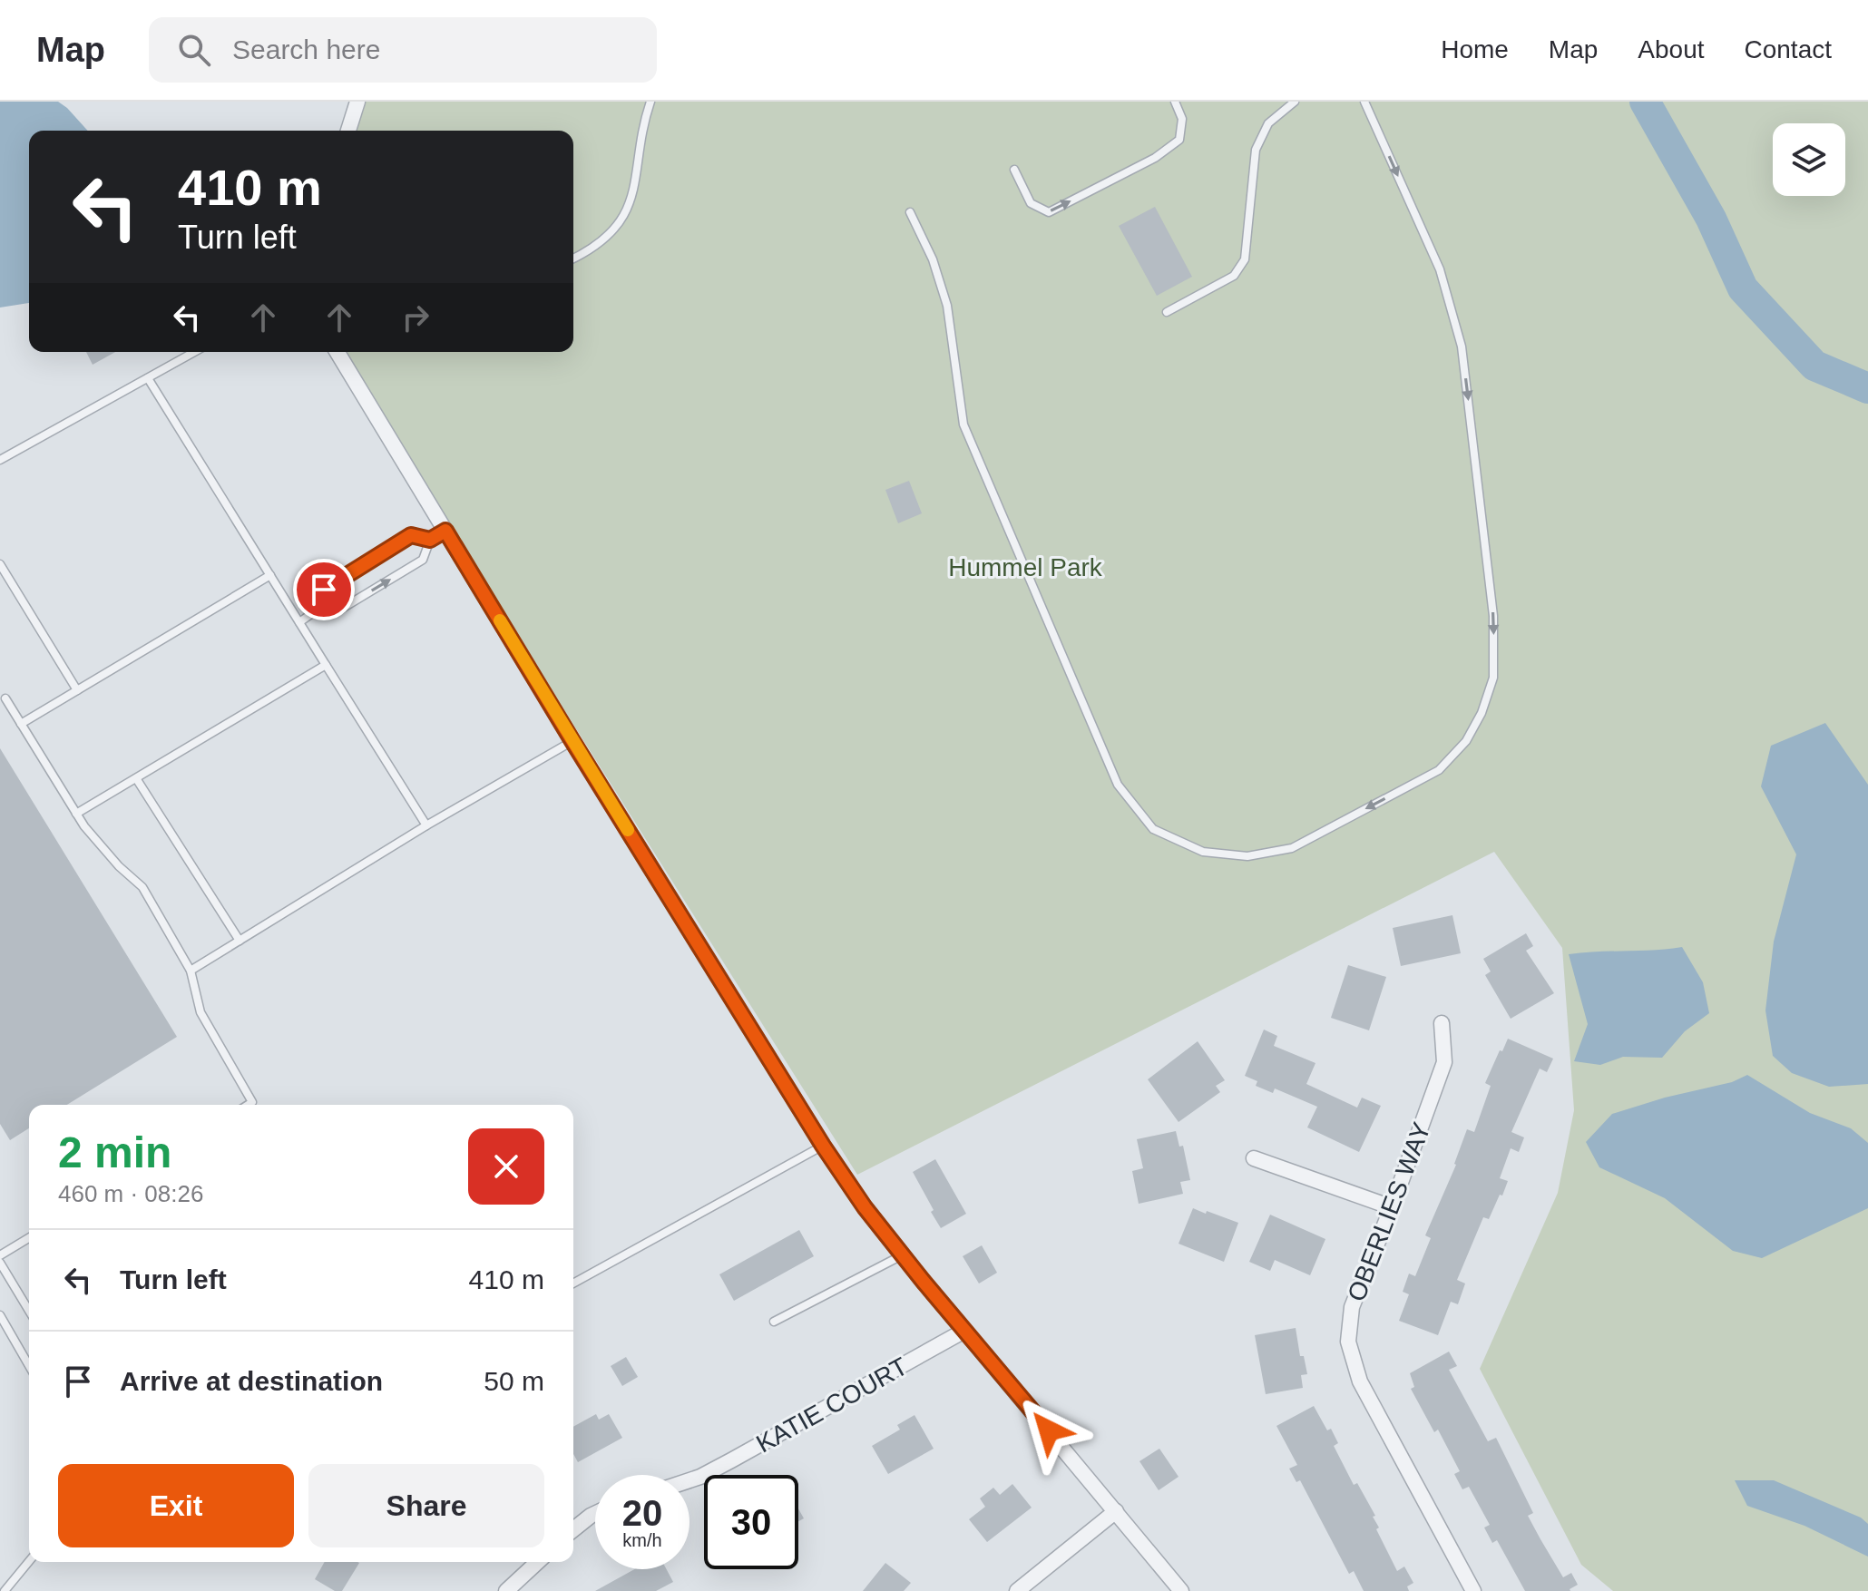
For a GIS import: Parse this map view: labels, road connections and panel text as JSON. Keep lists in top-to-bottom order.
{
  "streets": {
    "street": ["OBERLIES WAY", "KATIE COURT"]
  },
  "parks": ["Hummel Park"],
  "page": {
    "header": "Map",
    "search": "Search here",
    "nav": [
      "Home",
      "Map",
      "About",
      "Contact"
    ],
    "turn": ["410 m", "Turn left"],
    "heading": ["2 min", "460 m · 08:26"],
    "list": [
      {
        "name": "Turn left",
        "value": "410 m"
      },
      {
        "name": "Arrive at destination",
        "value": "50 m"
      }
    ],
    "buttons": ["Exit", "Share"],
    "speed": "20 km/h",
    "limit": "30"
  }
}
